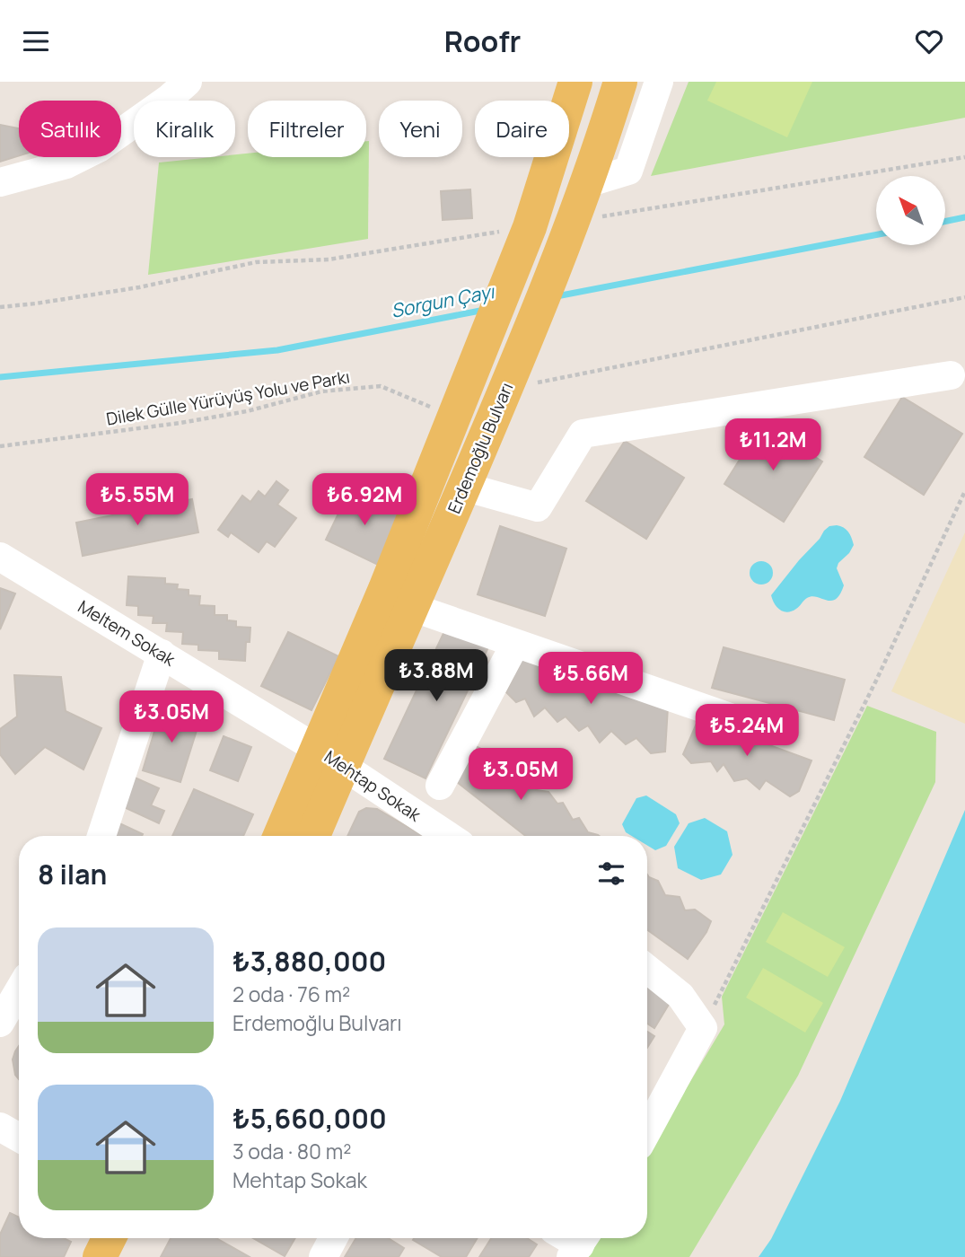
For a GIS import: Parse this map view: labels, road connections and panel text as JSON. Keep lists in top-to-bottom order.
{
  "streets": {
    "main road": ["Erdemoğlu Bulvarı"],
    "street": ["Meltem Sokak", "Mehtap Sokak"],
    "path": ["Dilek Gülle Yürüyüş Yolu ve Parkı"]
  },
  "crossings": [
    ["Dilek Gülle Yürüyüş Yolu ve Parkı", "Erdemoğlu Bulvarı"],
    ["Erdemoğlu Bulvarı", "Meltem Sokak"],
    ["Erdemoğlu Bulvarı", "Mehtap Sokak"],
    ["Meltem Sokak", "Mehtap Sokak"]
  ],
  "water": ["Sorgun Çayı"],
  "north": "top left",
  "page": {
    "header": "Roofr",
    "chip": [
      "Satılık",
      "Kiralık",
      "Filtreler",
      "Yeni",
      "Daire"
    ],
    "price": [
      "₺11.2M",
      "₺5.55M",
      "₺6.92M",
      "₺3.88M",
      "₺5.66M",
      "₺3.05M",
      "₺5.24M",
      "₺3.05M"
    ],
    "heading": "8 ilan",
    "list": [
      {
        "name": "₺3,880,000",
        "note": "2 oda · 76 m² · Erdemoğlu Bulvarı"
      },
      {
        "name": "₺5,660,000",
        "note": "3 oda · 80 m² · Mehtap Sokak"
      }
    ]
  }
}
